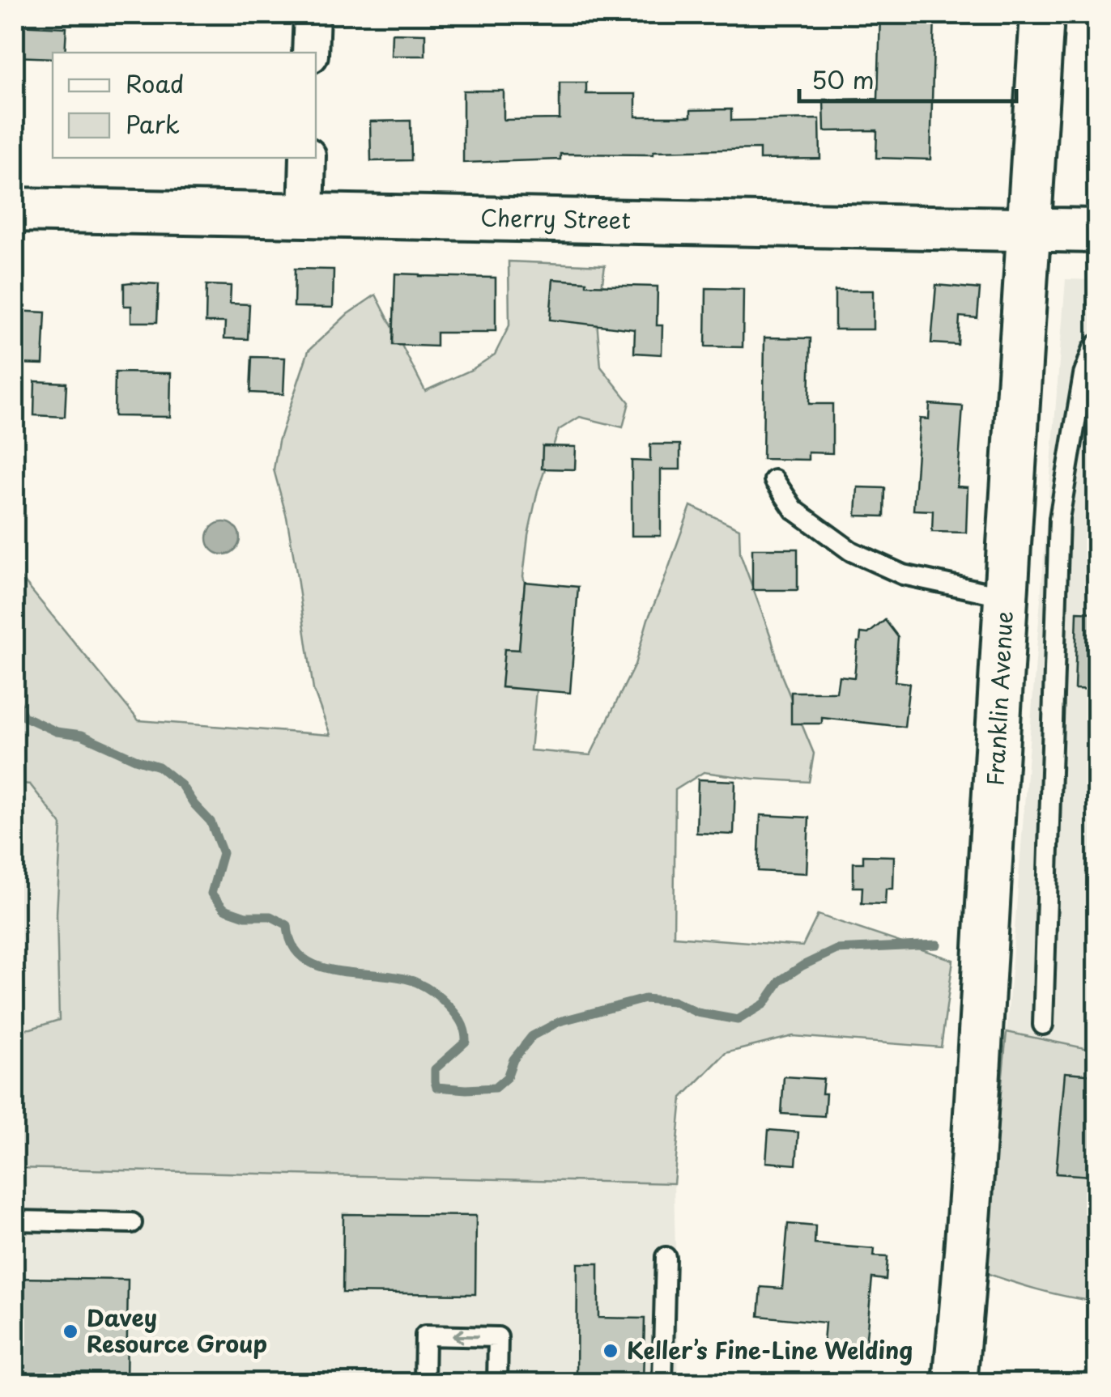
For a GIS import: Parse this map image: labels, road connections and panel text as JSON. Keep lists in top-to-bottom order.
{
  "streets": {
    "street": ["Cherry Street", "Franklin Avenue"]
  },
  "crossings": [
    ["Cherry Street", "Franklin Avenue"]
  ],
  "places": ["Davey Resource Group", "Keller’s Fine-Line Welding"],
  "legend": ["Road", "Park"],
  "scale_bar": "50 m"
}
